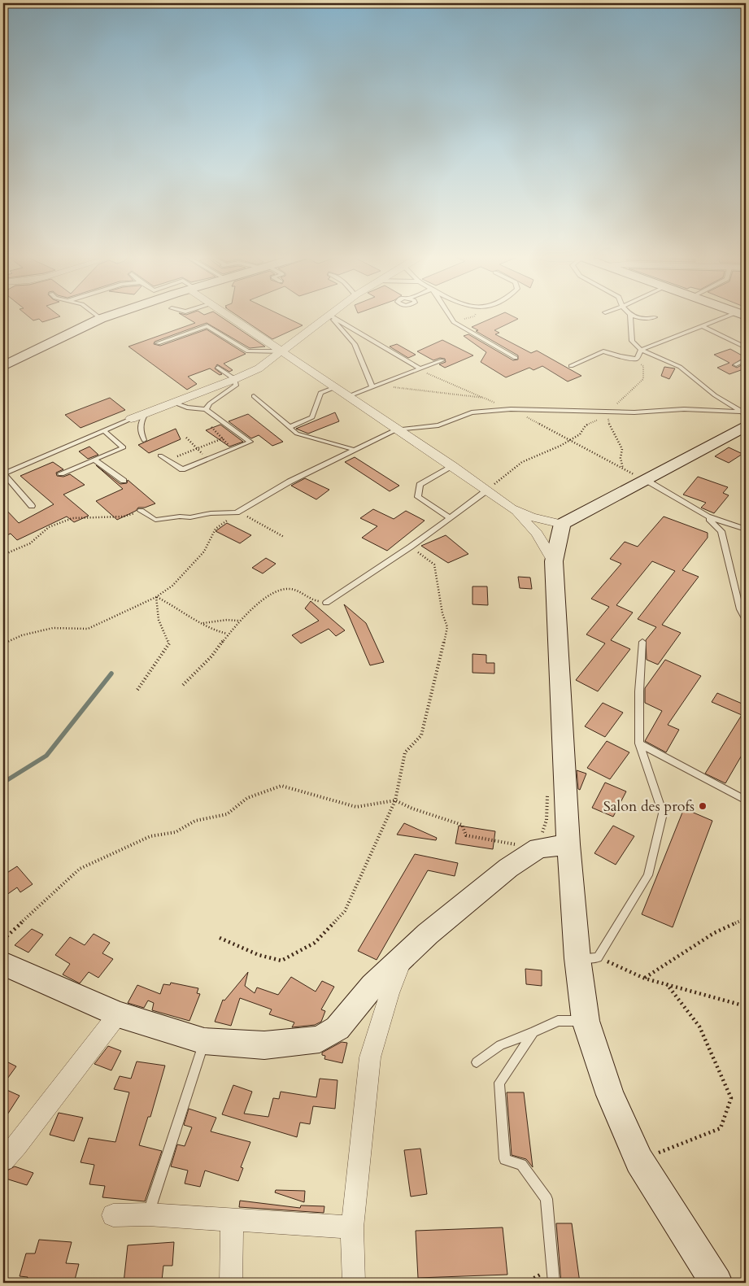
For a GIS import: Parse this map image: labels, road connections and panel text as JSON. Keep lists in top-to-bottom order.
{
  "places": ["Salon des profs"]
}
